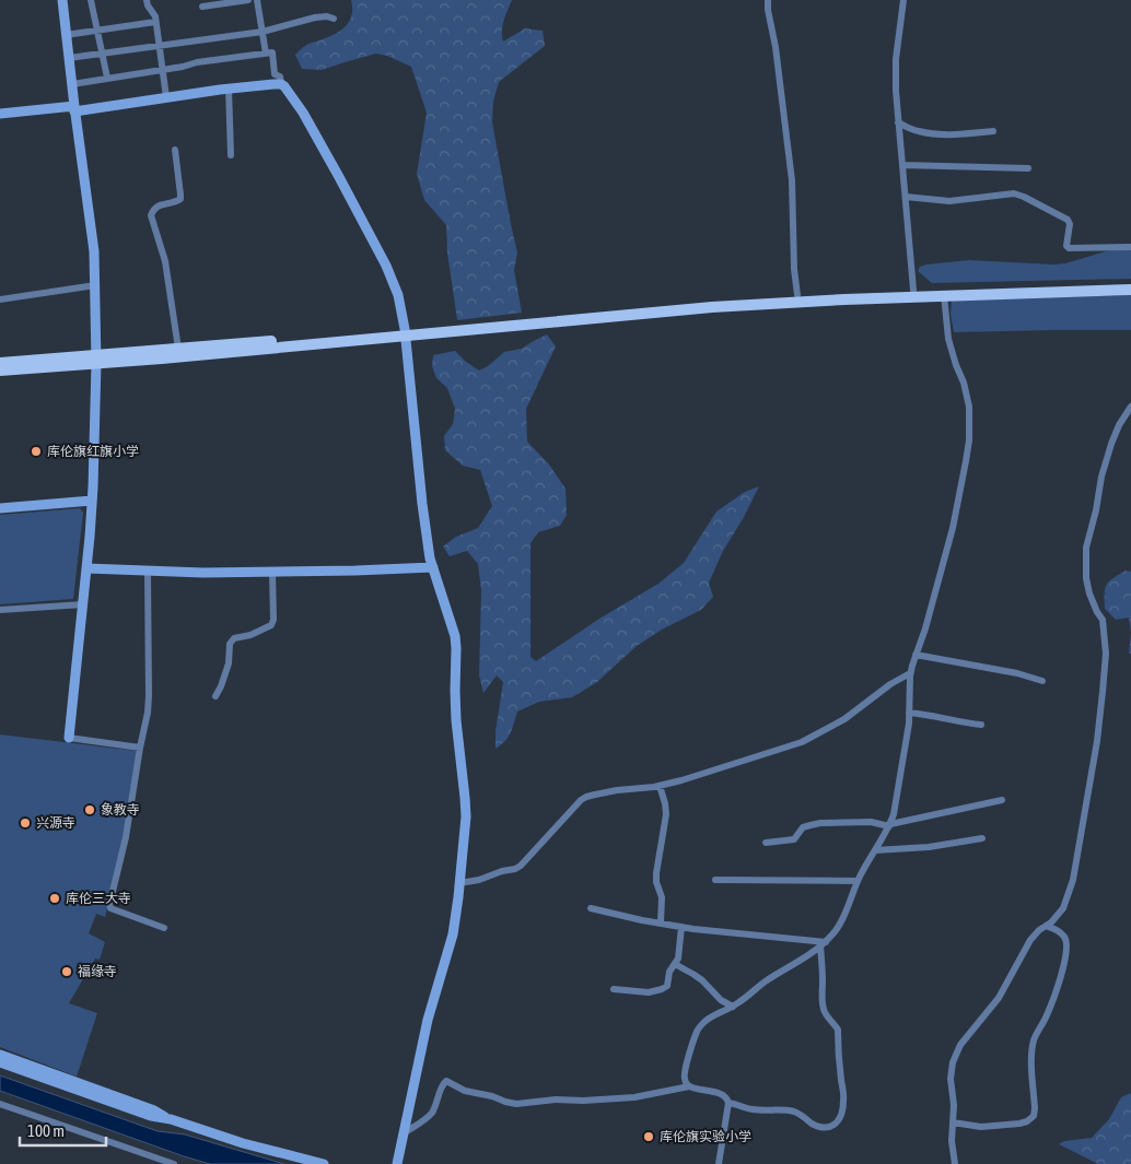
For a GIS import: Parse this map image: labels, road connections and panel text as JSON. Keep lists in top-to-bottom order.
{
  "places": [
    "库伦旗红旗小学",
    "象教寺",
    "兴源寺",
    "库伦三大寺",
    "福缘寺",
    "库伦旗实验小学"
  ],
  "scale_bar": "100 m"
}
